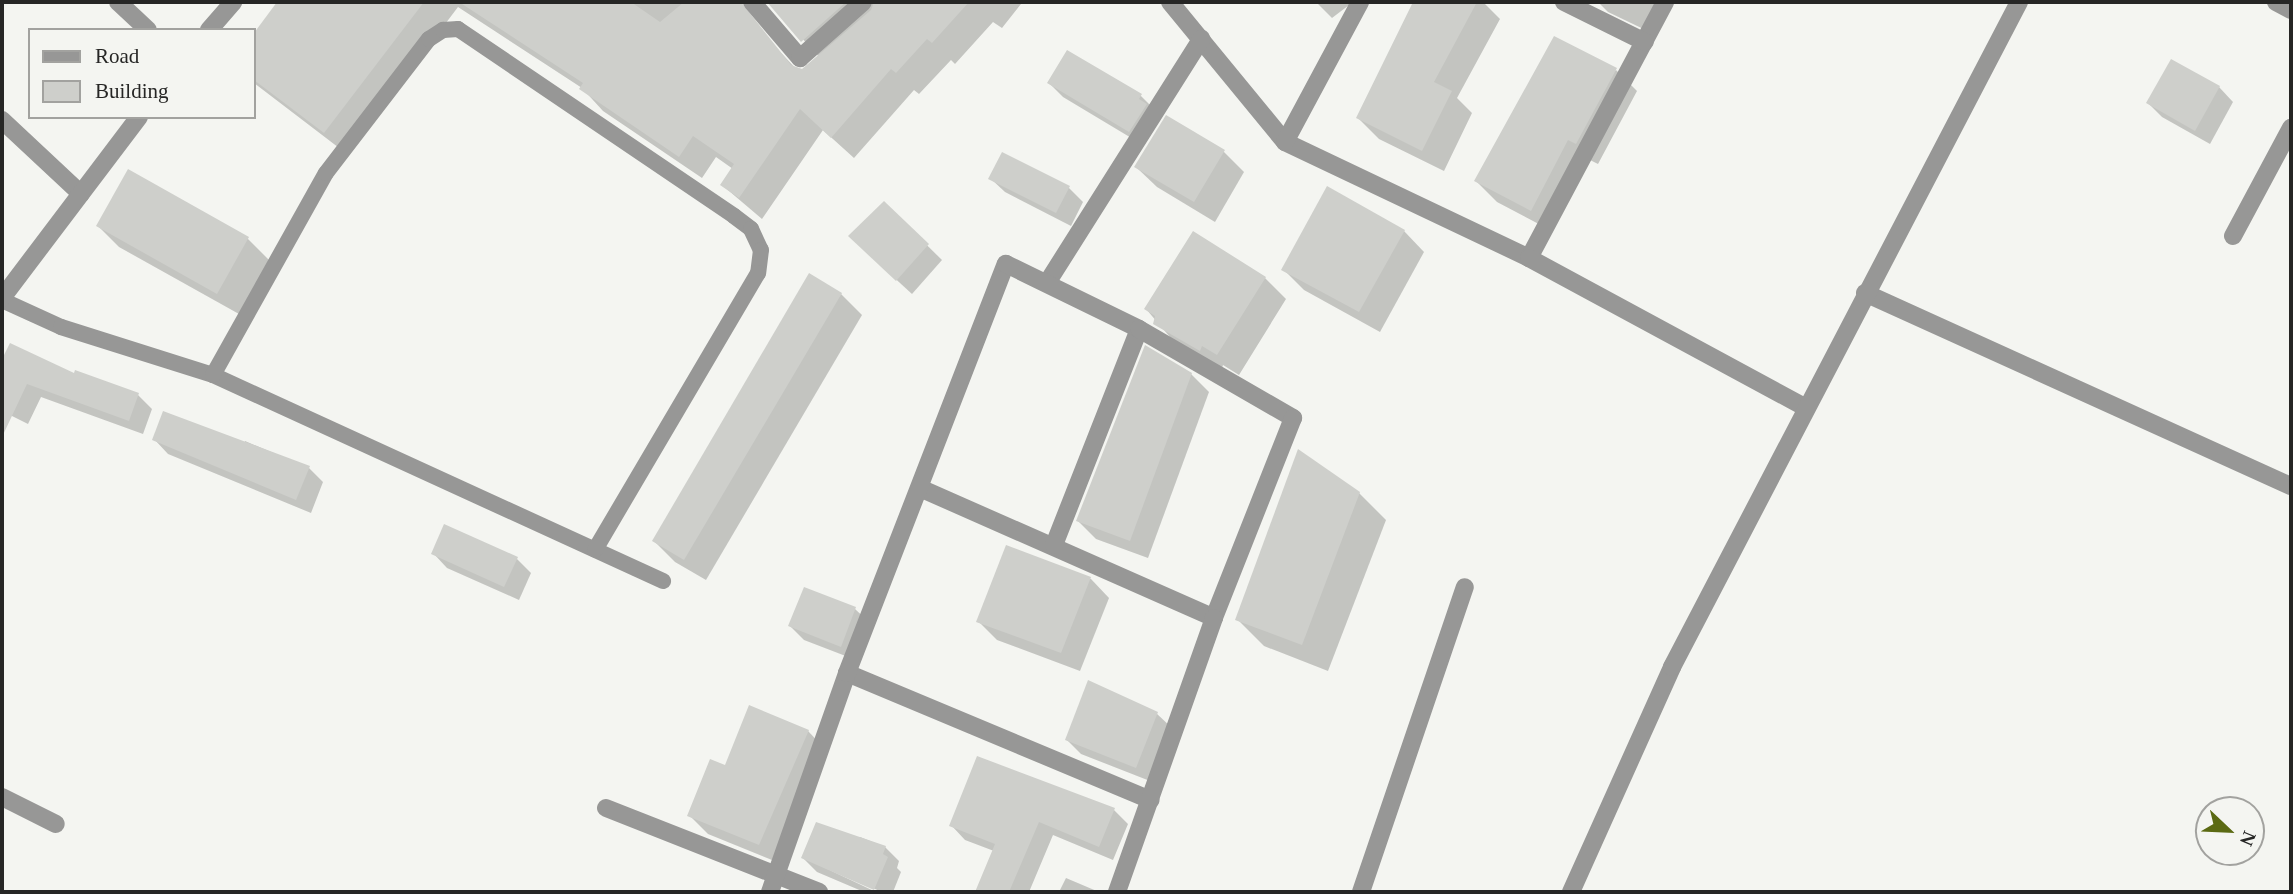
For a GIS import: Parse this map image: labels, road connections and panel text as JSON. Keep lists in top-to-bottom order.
{
  "legend": ["Road", "Building"],
  "north": "bottom right"
}
